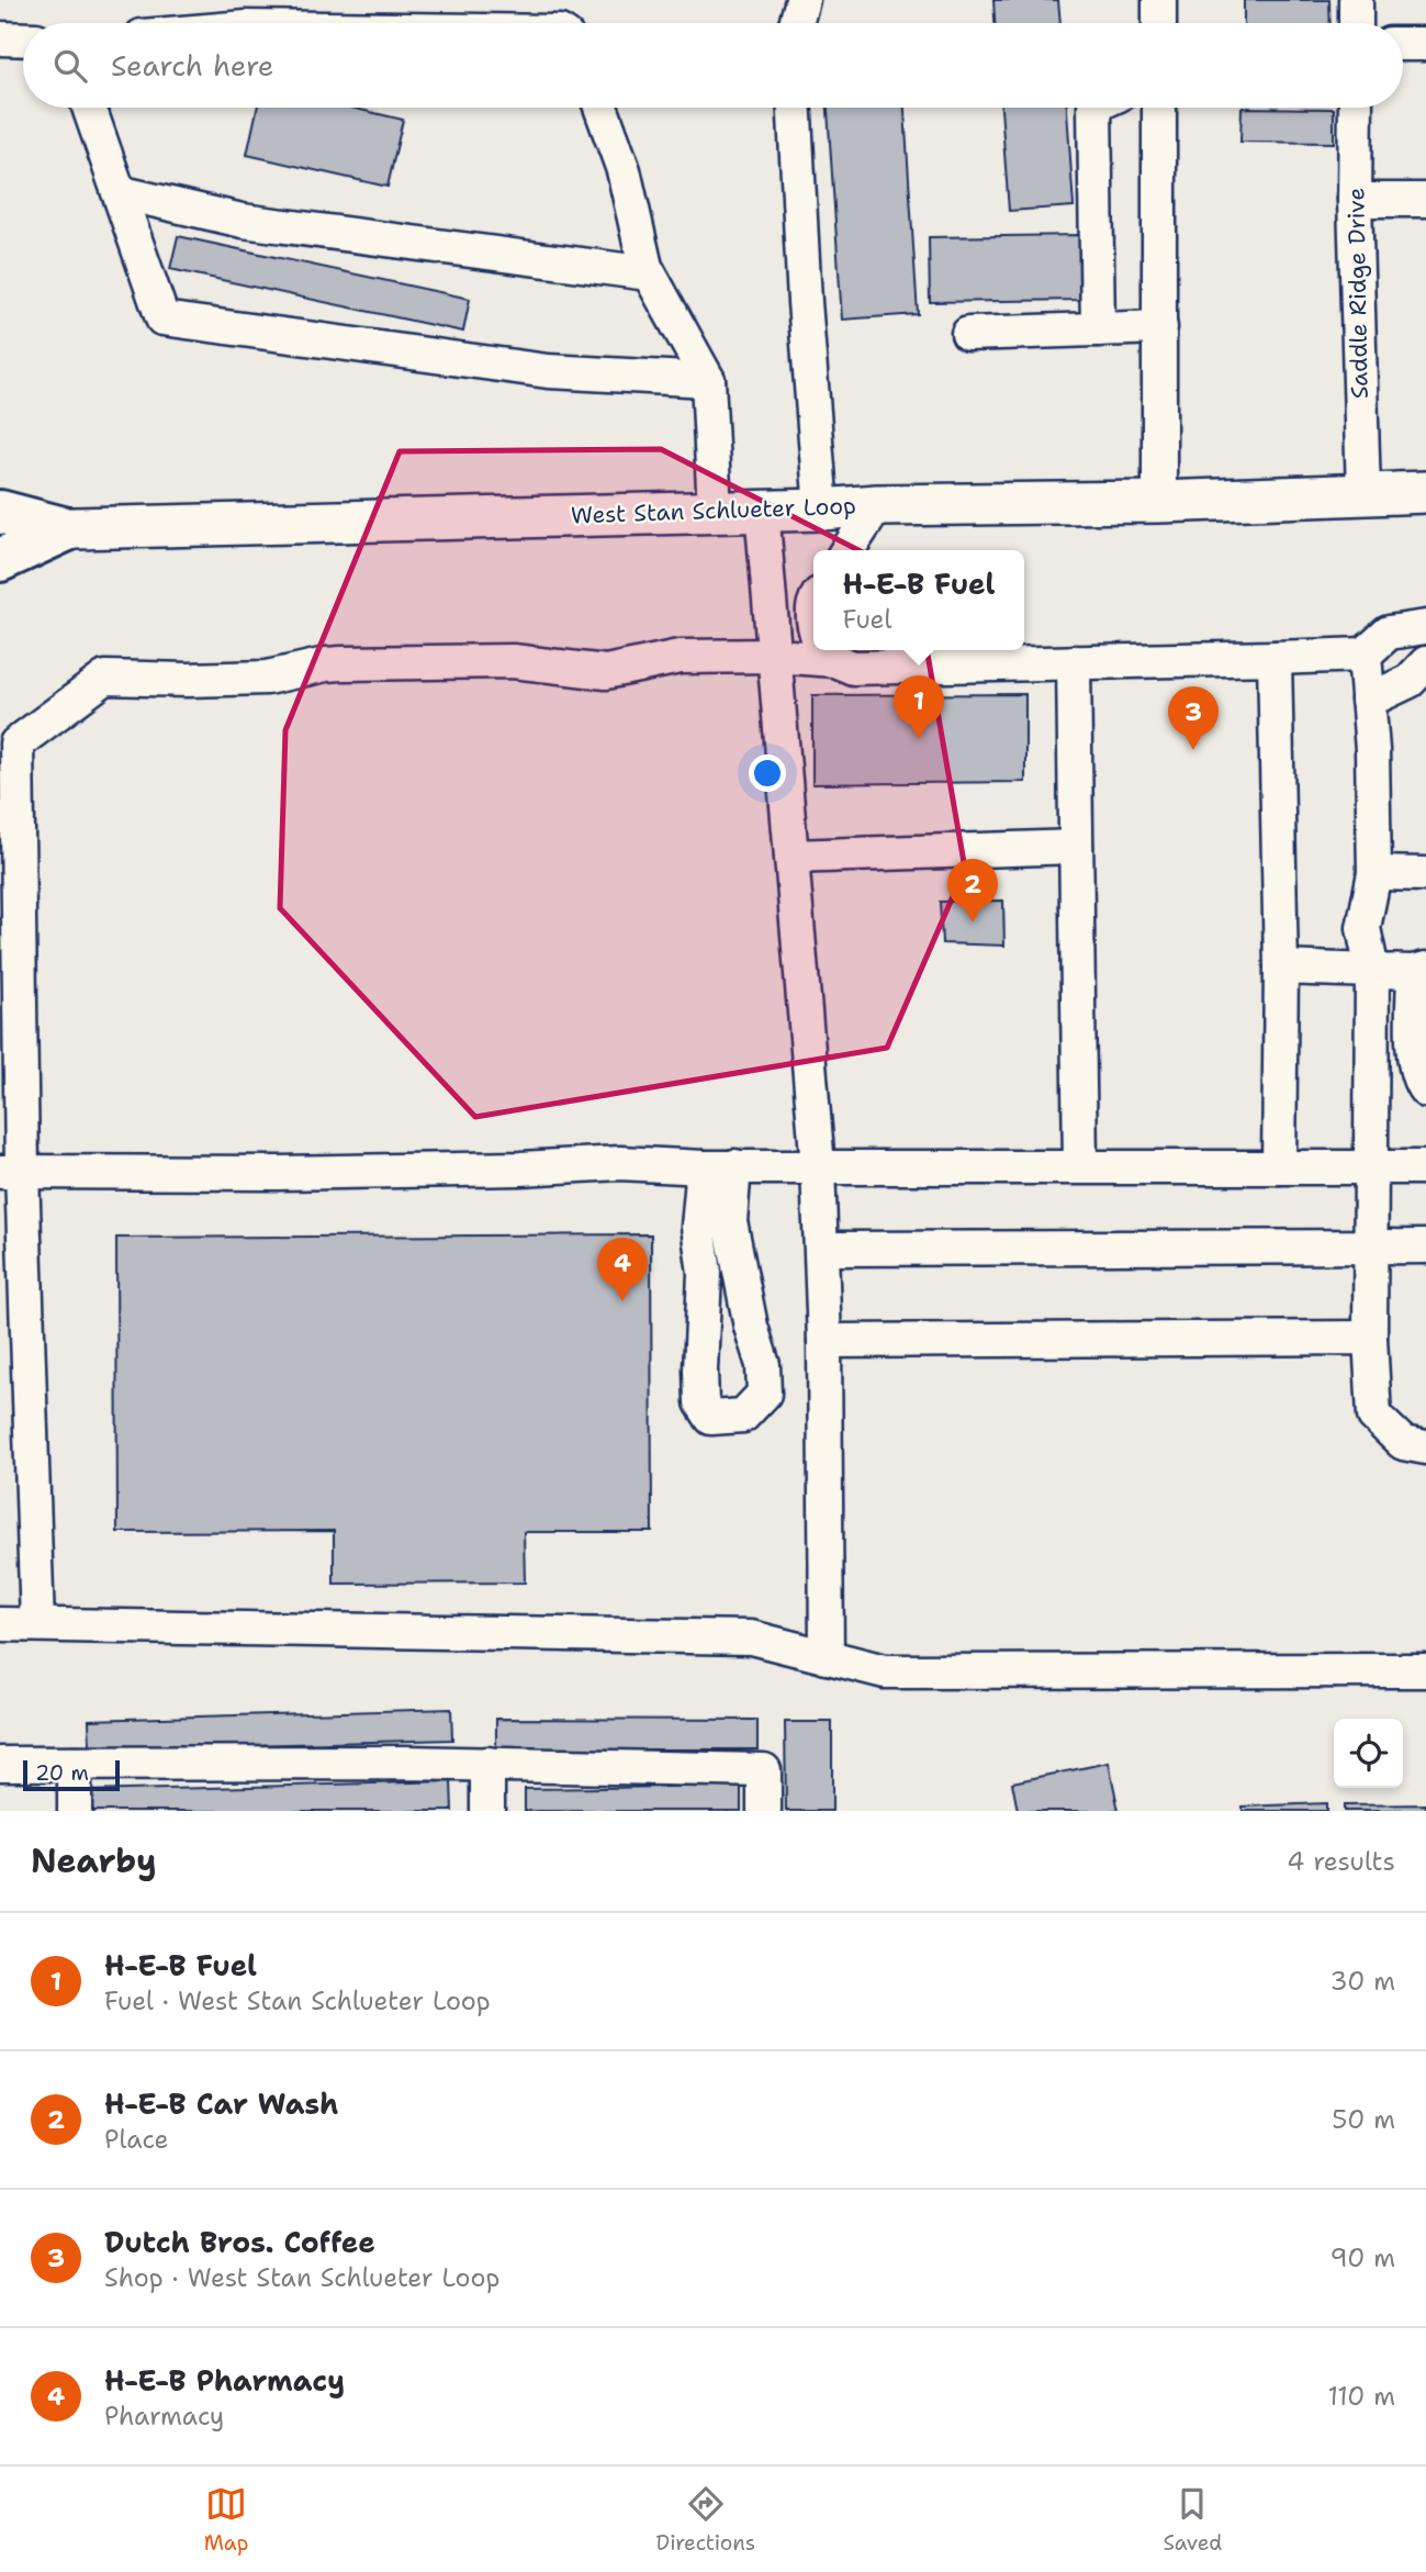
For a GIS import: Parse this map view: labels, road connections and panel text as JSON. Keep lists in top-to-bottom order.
{
  "streets": {
    "main road": ["West Stan Schlueter Loop"],
    "street": ["Saddle Ridge Drive"]
  },
  "crossings": [
    ["Saddle Ridge Drive", "West Stan Schlueter Loop"]
  ],
  "scale_bar": "20 m",
  "page": {
    "search": "Search here",
    "popup": ["H-E-B Fuel", "Fuel"],
    "pins": [
      "1",
      "3",
      "2",
      "4"
    ],
    "scale": "20 m",
    "heading": ["Nearby", "4 results"],
    "list": [
      {
        "mark": "1",
        "name": "H-E-B Fuel",
        "note": "Fuel · West Stan Schlueter Loop",
        "value": "30 m"
      },
      {
        "mark": "2",
        "name": "H-E-B Car Wash",
        "note": "Place",
        "value": "50 m"
      },
      {
        "mark": "3",
        "name": "Dutch Bros. Coffee",
        "note": "Shop · West Stan Schlueter Loop",
        "value": "90 m"
      },
      {
        "mark": "4",
        "name": "H-E-B Pharmacy",
        "note": "Pharmacy",
        "value": "110 m"
      }
    ],
    "nav": ["Map", "Directions", "Saved"]
  }
}
